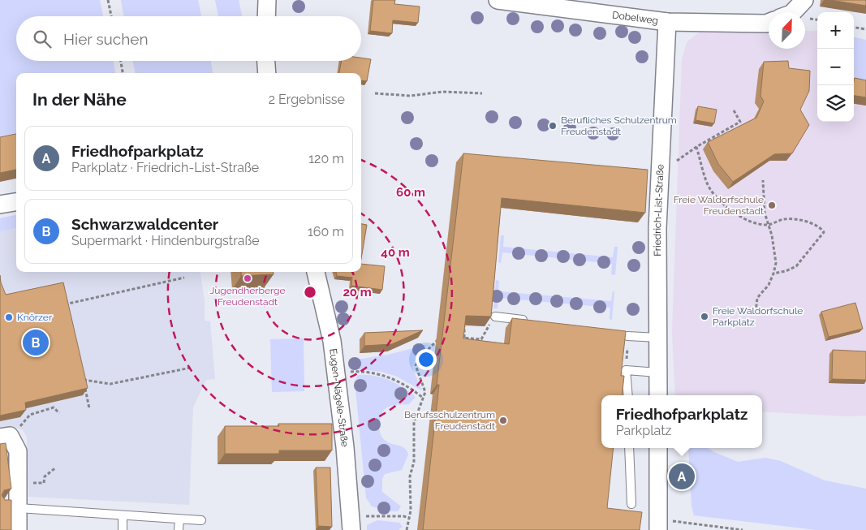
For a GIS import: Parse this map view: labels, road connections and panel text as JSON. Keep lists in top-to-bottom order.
{
  "streets": {
    "street": ["Dobelweg", "Friedrich-List-Straße", "Eugen-Nägele-Straße"]
  },
  "crossings": [
    ["Dobelweg", "Friedrich-List-Straße"]
  ],
  "places": [
    "Berufliches Schulzentrum Freudenstadt",
    "Freie Waldorfschule Freudenstadt",
    "Jugendherberge Freudenstadt",
    "Freie Waldorfschule Parkplatz",
    "Knörzer",
    "Berufsschulzentrum Freudenstadt"
  ],
  "north": "top right",
  "page": {
    "map_buttons": ["+", "−"],
    "search": "Hier suchen",
    "heading": ["In der Nähe", "2 Ergebnisse"],
    "list": [
      {
        "mark": "A",
        "name": "Friedhofparkplatz",
        "note": "Parkplatz · Friedrich-List-Straße",
        "value": "120 m"
      },
      {
        "mark": "B",
        "name": "Schwarzwaldcenter",
        "note": "Supermarkt · Hindenburgstraße",
        "value": "160 m"
      }
    ],
    "pins": ["B", "A"],
    "popup": ["Friedhofparkplatz", "Parkplatz"]
  },
  "rings": ["60 m", "40 m", "20 m"]
}
